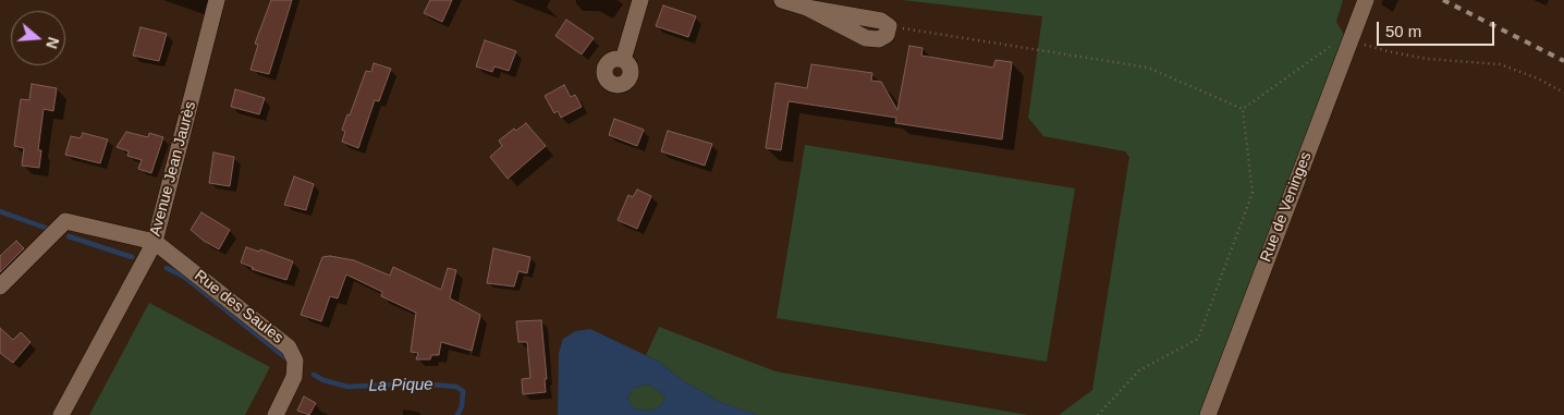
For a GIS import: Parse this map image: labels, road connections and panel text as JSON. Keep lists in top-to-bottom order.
{
  "streets": {
    "street": ["Avenue Jean Jaurès", "Rue de Veninges", "Rue des Saules"]
  },
  "crossings": [
    ["Avenue Jean Jaurès", "Rue des Saules"]
  ],
  "water": ["La Pique"],
  "scale_bar": "50 m",
  "north": "right"
}
